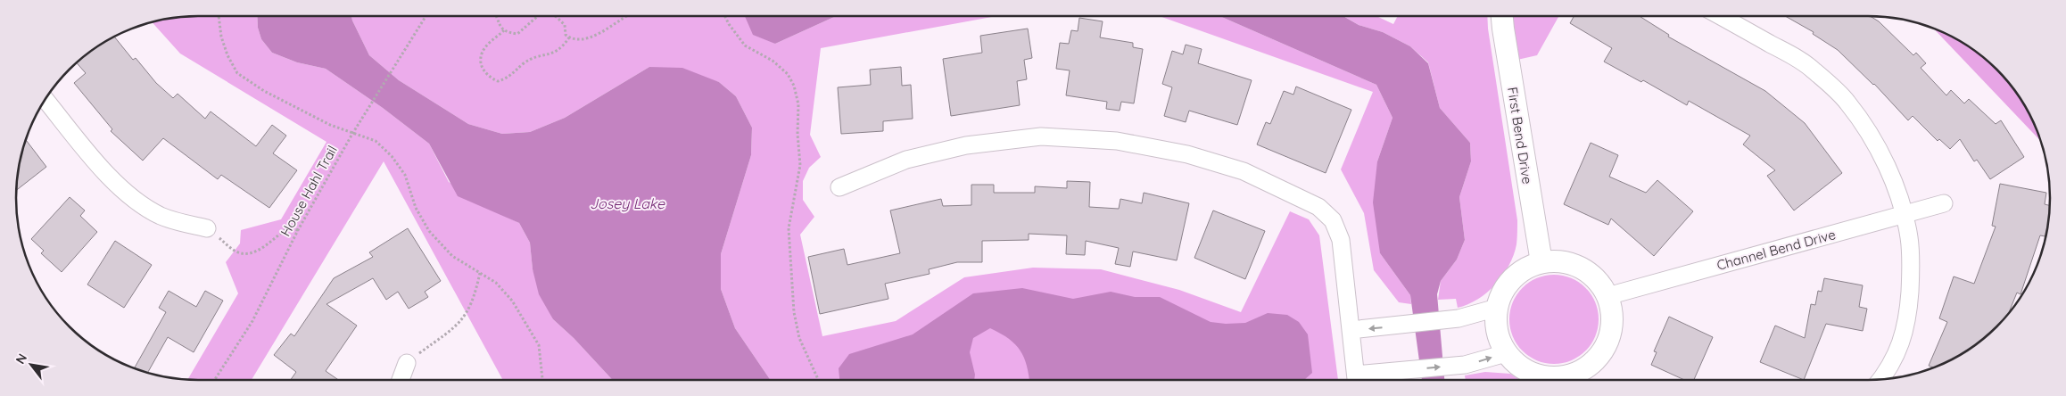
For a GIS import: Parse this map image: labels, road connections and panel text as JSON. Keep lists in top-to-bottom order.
{
  "streets": {
    "street": ["First Bend Drive", "Channel Bend Drive"],
    "path": ["House Hahl Trail"]
  },
  "water": ["Josey Lake"],
  "north": "top left"
}
